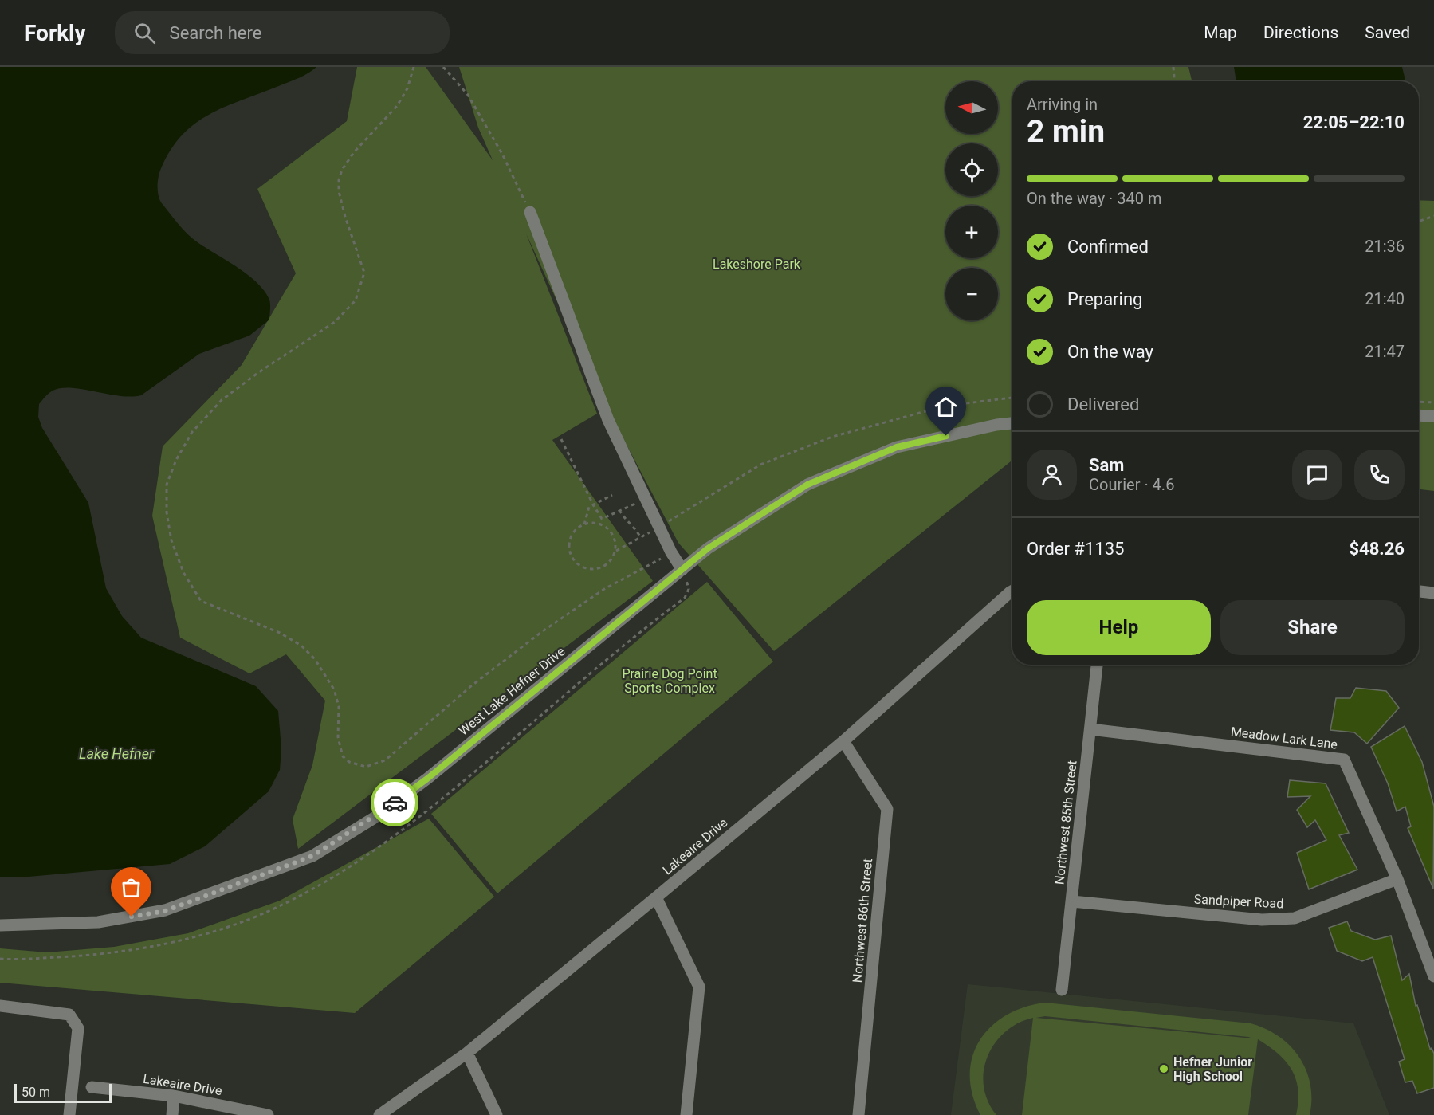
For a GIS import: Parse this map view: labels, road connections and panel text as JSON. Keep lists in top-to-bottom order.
{
  "streets": {
    "street": [
      "West Lake Hefner Drive",
      "Meadow Lark Lane",
      "Northwest 85th Street",
      "Lakeaire Drive",
      "Sandpiper Road",
      "Northwest 86th Street"
    ]
  },
  "crossings": [
    ["Meadow Lark Lane", "Northwest 85th Street"],
    ["Meadow Lark Lane", "Sandpiper Road"],
    ["Northwest 85th Street", "Sandpiper Road"],
    ["Lakeaire Drive", "Northwest 86th Street"]
  ],
  "water": ["Lake Hefner"],
  "parks": ["Lakeshore Park", "Prairie Dog Point Sports Complex"],
  "places": ["Hefner Junior High School"],
  "scale_bar": "50 m",
  "north": "left",
  "page": {
    "header": "Forkly",
    "search": "Search here",
    "nav": ["Map", "Directions", "Saved"],
    "map_buttons": ["+", "−"],
    "heading": ["2 min", "Arriving in", "22:05–22:10"],
    "panel": [
      "Sam",
      "Courier · 4.6",
      "Order #1135",
      "$48.26"
    ],
    "bar": "On the way · 340 m",
    "list": [
      ["Confirmed", "21:36"],
      ["Preparing", "21:40"],
      ["On the way", "21:47"],
      "Delivered"
    ],
    "buttons": ["Help", "Share"],
    "scale": "50 m"
  }
}
